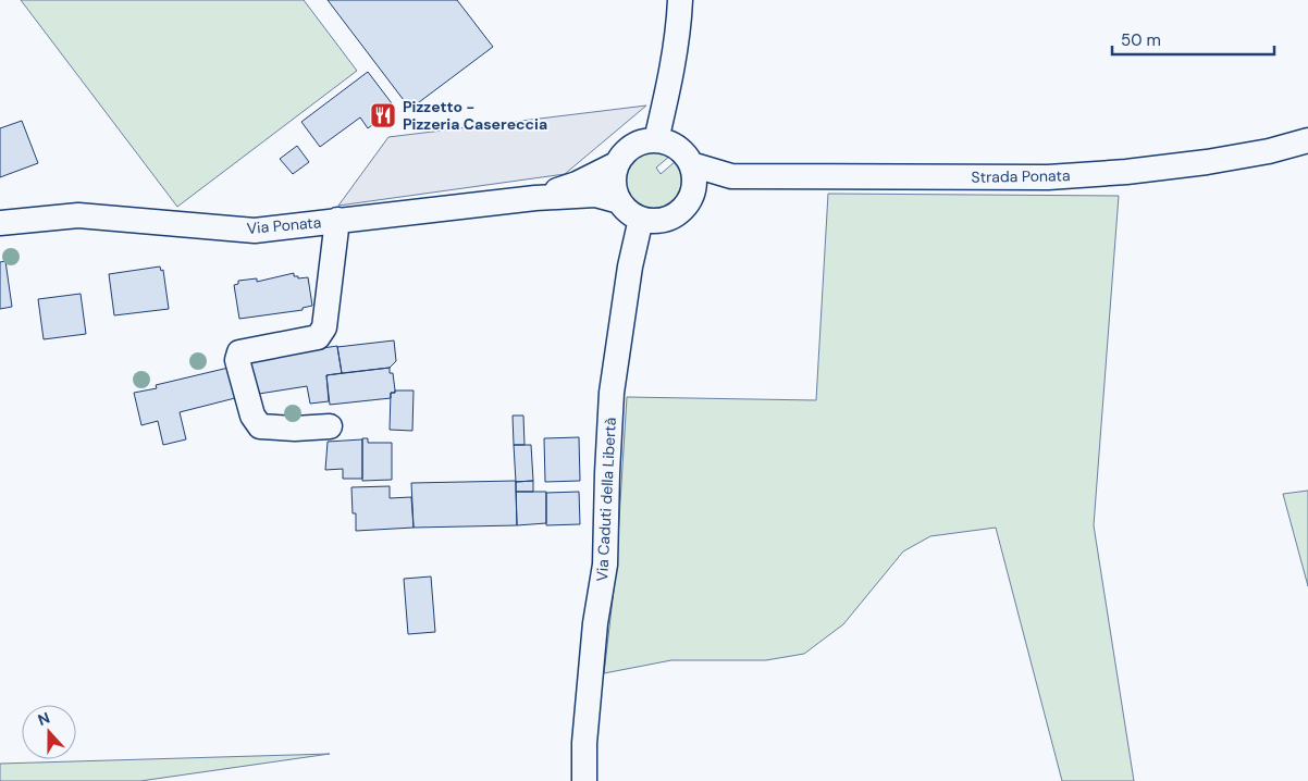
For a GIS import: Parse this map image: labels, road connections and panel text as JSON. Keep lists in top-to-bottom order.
{
  "streets": {
    "street": ["Strada Ponata", "Via Ponata", "Via Caduti della Libertà"]
  },
  "crossings": [
    ["Strada Ponata", "Via Ponata"],
    ["Strada Ponata", "Via Caduti della Libertà"],
    ["Via Ponata", "Via Caduti della Libertà"]
  ],
  "places": {
    "restaurant": ["Pizzetto - Pizzeria Casereccia"]
  },
  "scale_bar": "50 m",
  "north": "top"
}
